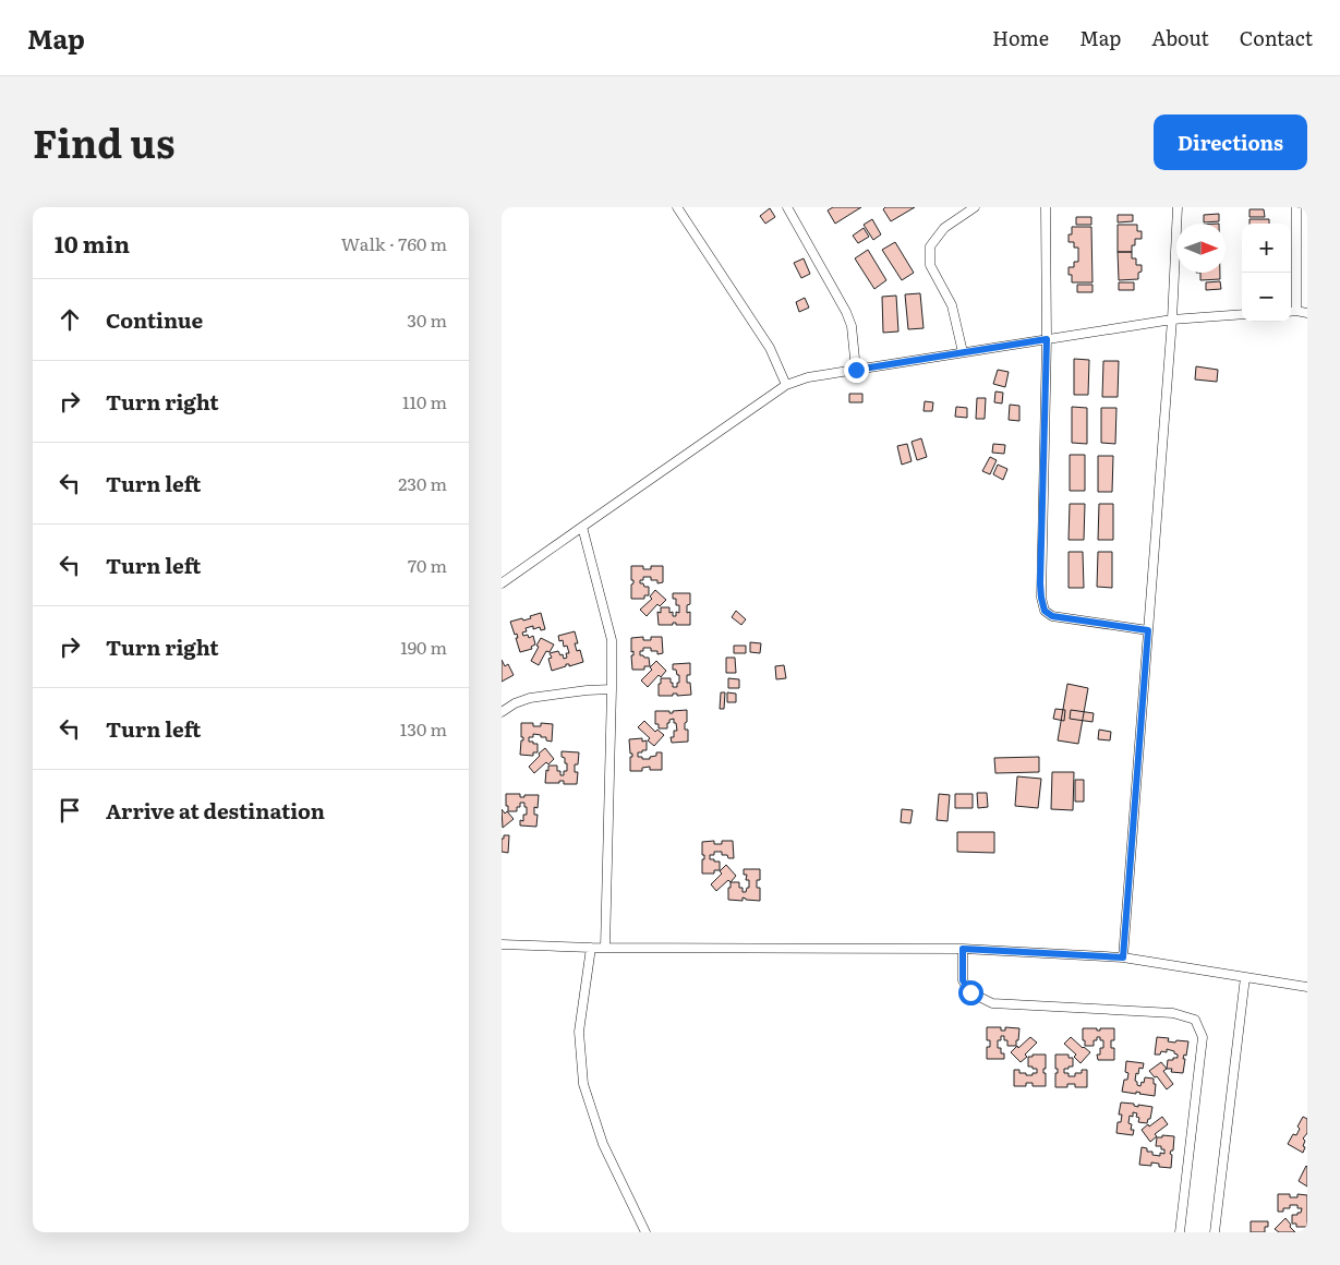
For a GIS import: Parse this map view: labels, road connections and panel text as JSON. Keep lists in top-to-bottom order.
{
  "north": "right",
  "page": {
    "header": "Map",
    "nav": [
      "Home",
      "Map",
      "About",
      "Contact"
    ],
    "title": "Find us",
    "buttons": "Directions",
    "heading": ["10 min", "Walk · 760 m"],
    "map_buttons": ["+", "−"],
    "list": [
      ["Continue", "30 m"],
      ["Turn right", "110 m"],
      ["Turn left", "230 m"],
      ["Turn left", "70 m"],
      ["Turn right", "190 m"],
      ["Turn left", "130 m"],
      "Arrive at destination"
    ]
  }
}
